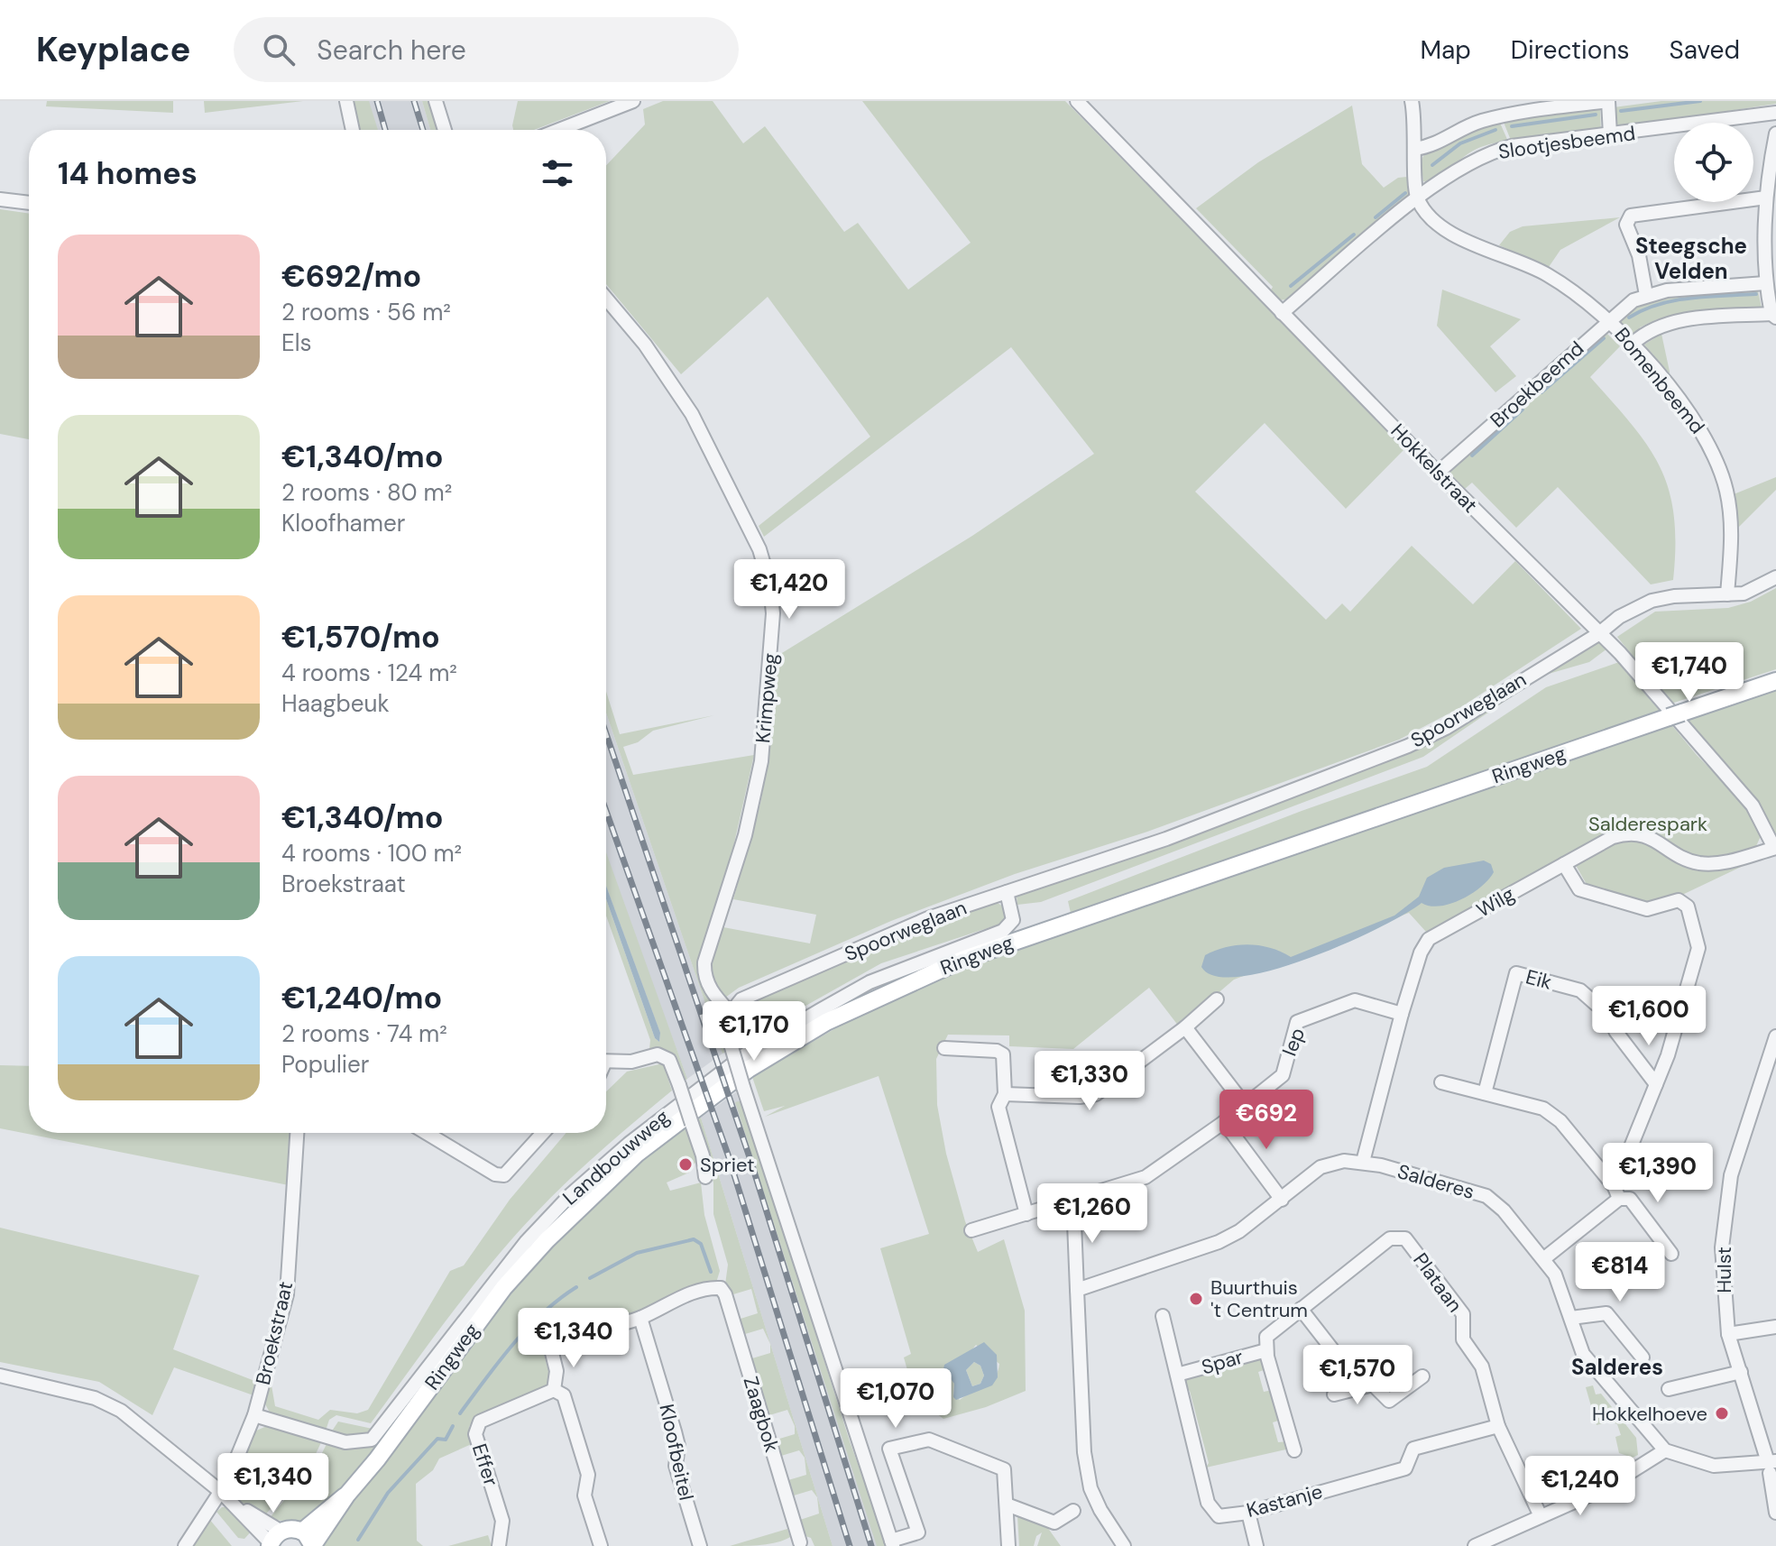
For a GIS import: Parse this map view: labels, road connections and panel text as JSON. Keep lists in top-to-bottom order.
{
  "streets": {
    "main road": ["Ringweg"],
    "street": [
      "Slootjesbeemd",
      "Bomenbeemd",
      "Broekbeemd",
      "Hokkelstraat",
      "Krimpweg",
      "Spoorweglaan",
      "Wilg",
      "Eik",
      "Iep",
      "Landbouwweg",
      "Salderes",
      "Hulst",
      "Plataan",
      "Broekstraat",
      "Spar",
      "Zaagbok",
      "Kloofbeitel",
      "Effer",
      "Kastanje"
    ]
  },
  "crossings": [
    ["Slootjesbeemd", "Bomenbeemd"],
    ["Slootjesbeemd", "Hokkelstraat"],
    ["Bomenbeemd", "Broekbeemd"],
    ["Bomenbeemd", "Spoorweglaan"],
    ["Broekbeemd", "Hokkelstraat"],
    ["Hokkelstraat", "Spoorweglaan"],
    ["Hokkelstraat", "Wilg"],
    ["Krimpweg", "Spoorweglaan"],
    ["Spoorweglaan", "Landbouwweg"],
    ["Wilg", "Iep"],
    ["Wilg", "Salderes"],
    ["Landbouwweg", "Broekstraat"],
    ["Plataan", "Spar"],
    ["Plataan", "Kastanje"],
    ["Spar", "Kastanje"],
    ["Zaagbok", "Kloofbeitel"]
  ],
  "districts": ["Steegsche Velden", "Salderes"],
  "parks": ["Salderespark"],
  "places": ["Spriet", "Buurthuis 't Centrum", "Hokkelhoeve"],
  "page": {
    "header": "Keyplace",
    "search": "Search here",
    "nav": ["Map", "Directions", "Saved"],
    "heading": "14 homes",
    "list": [
      {
        "name": "€692/mo",
        "note": "2 rooms · 56 m² · Els"
      },
      {
        "name": "€1,340/mo",
        "note": "2 rooms · 80 m² · Kloofhamer"
      },
      {
        "name": "€1,570/mo",
        "note": "4 rooms · 124 m² · Haagbeuk"
      },
      {
        "name": "€1,340/mo",
        "note": "4 rooms · 100 m² · Broekstraat"
      },
      {
        "name": "€1,240/mo",
        "note": "2 rooms · 74 m² · Populier"
      }
    ],
    "price": [
      "€1,420",
      "€1,740",
      "€1,600",
      "€1,170",
      "€1,330",
      "€692",
      "€1,390",
      "€1,260",
      "€814",
      "€1,340",
      "€1,570",
      "€1,070",
      "€1,340",
      "€1,240"
    ]
  }
}
